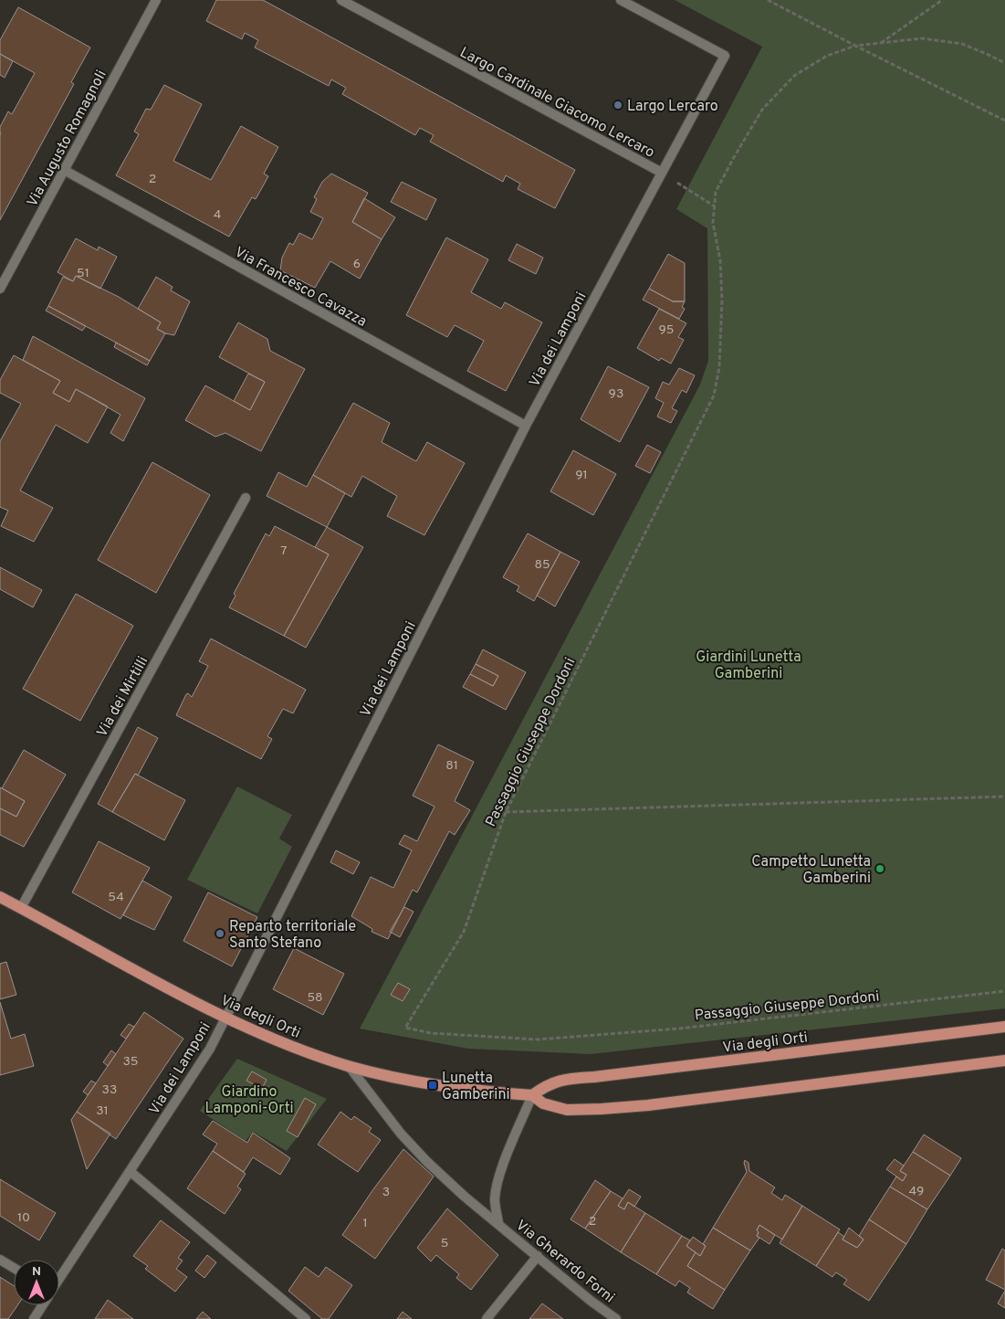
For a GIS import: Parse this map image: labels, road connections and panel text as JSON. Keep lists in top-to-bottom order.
{
  "streets": {
    "main road": ["Via degli Orti"],
    "street": [
      "Largo Cardinale Giacomo Lercaro",
      "Via Augusto Romagnoli",
      "Via Francesco Cavazza",
      "Via dei Lamponi",
      "Via dei Mirtilli",
      "Via Gherardo Forni"
    ],
    "path": ["Passaggio Giuseppe Dordoni"]
  },
  "crossings": [
    ["Largo Cardinale Giacomo Lercaro", "Via dei Lamponi"],
    ["Via Augusto Romagnoli", "Via Francesco Cavazza"],
    ["Via Francesco Cavazza", "Via dei Lamponi"],
    ["Via dei Lamponi", "Via degli Orti"],
    ["Via dei Mirtilli", "Via degli Orti"],
    ["Via degli Orti", "Via Gherardo Forni"]
  ],
  "parks": ["Giardini Lunetta Gamberini", "Giardino Lamponi-Orti"],
  "places": {
    "other": ["Largo Lercaro", "Campetto Lunetta Gamberini", "Reparto territoriale Santo Stefano"],
    "transit": ["Lunetta Gamberini"]
  },
  "house_numbers": [
    "2",
    "4",
    "6",
    "51",
    "95",
    "93",
    "91",
    "7",
    "85",
    "81",
    "54",
    "58",
    "35",
    "33",
    "31",
    "49",
    "3",
    "10",
    "2",
    "1",
    "5"
  ],
  "north": "top"
}
